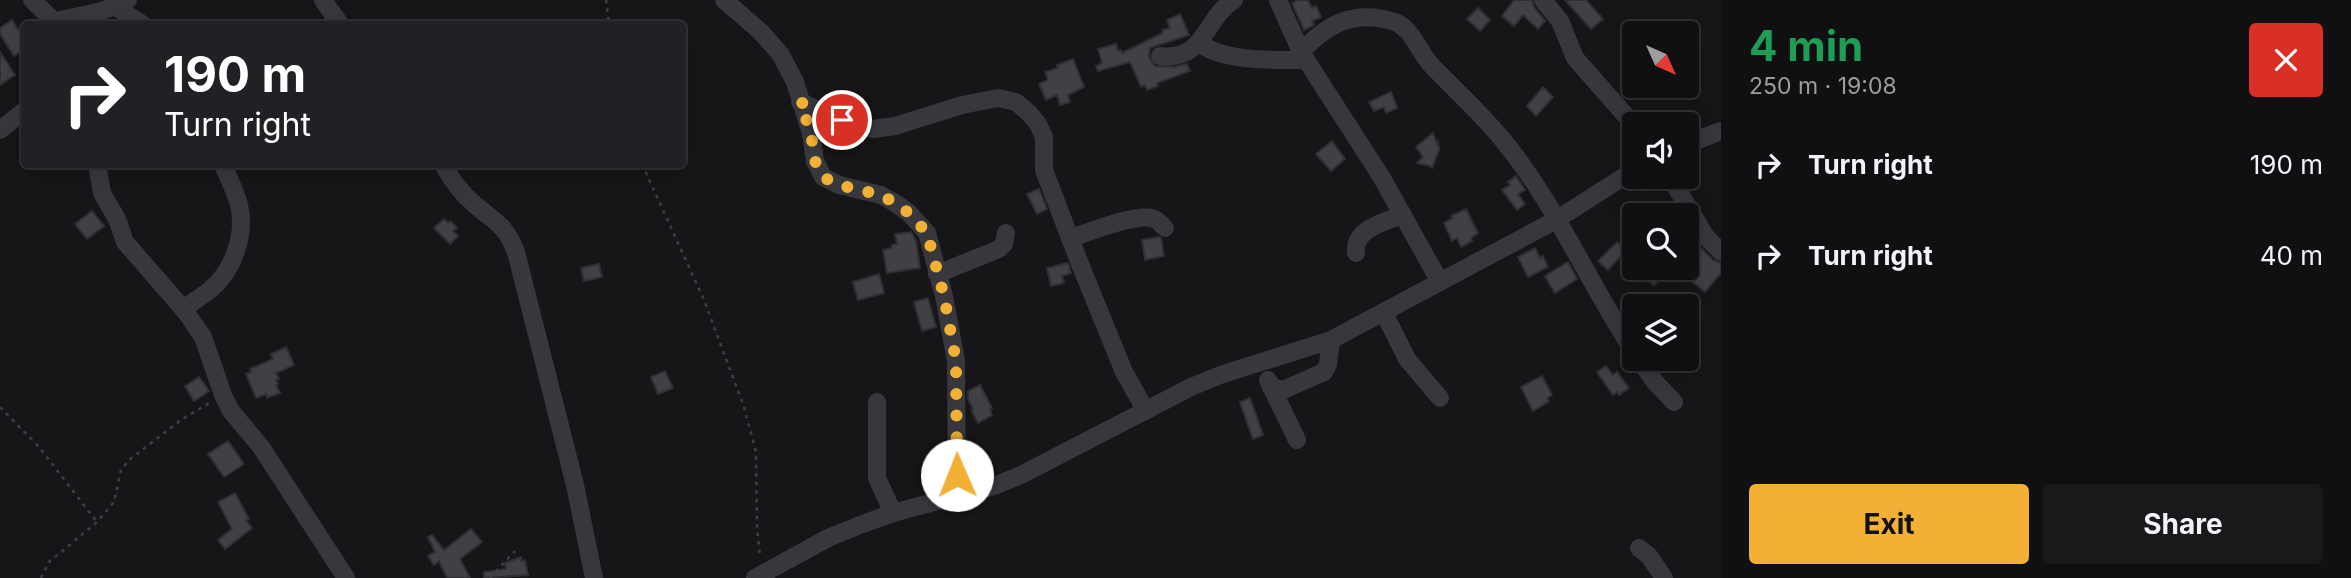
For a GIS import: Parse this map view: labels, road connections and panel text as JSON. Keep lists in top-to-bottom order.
{
  "north": "bottom right",
  "page": {
    "heading": ["4 min", "250 m · 19:08"],
    "turn": ["190 m", "Turn right"],
    "list": [
      {
        "name": "Turn right",
        "value": "190 m"
      },
      {
        "name": "Turn right",
        "value": "40 m"
      }
    ],
    "buttons": ["Exit", "Share"]
  }
}
